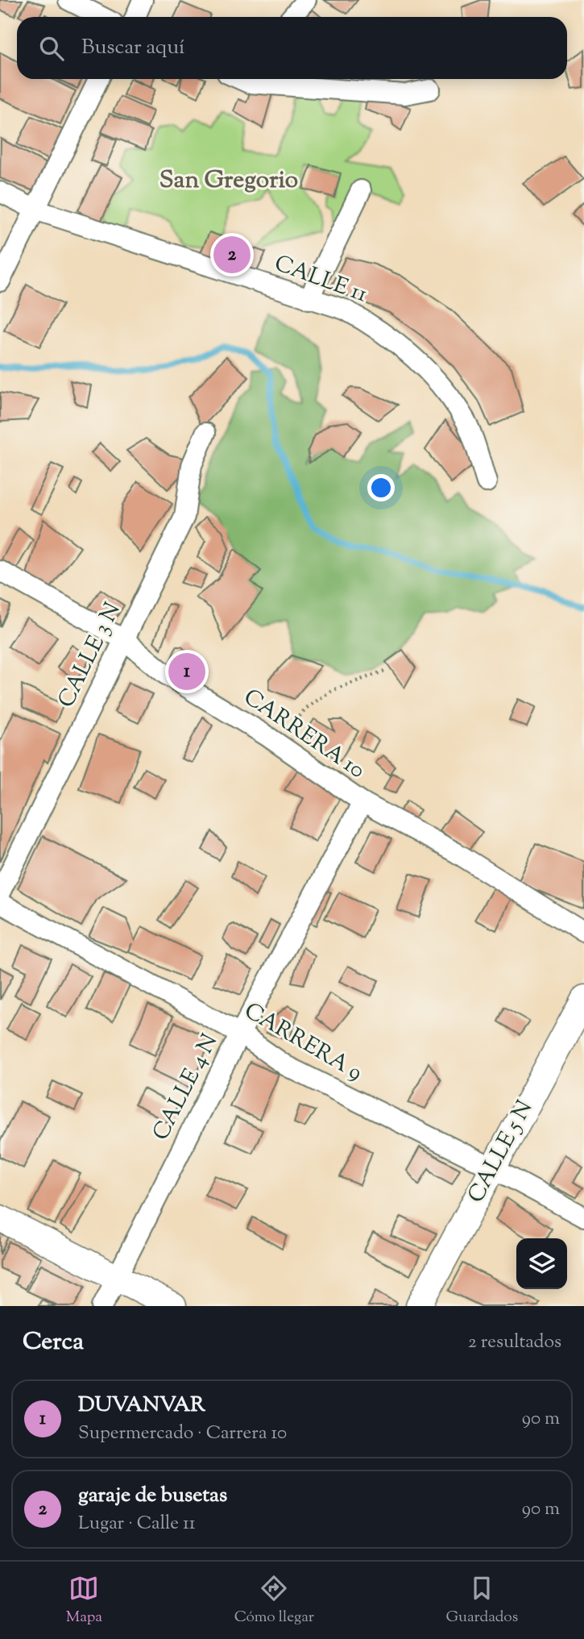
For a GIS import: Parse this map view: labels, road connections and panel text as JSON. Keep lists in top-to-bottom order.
{
  "streets": {
    "street": [
      "CALLE 11",
      "CALLE 3 N",
      "CARRERA 10",
      "CARRERA 9",
      "CALLE 4 N",
      "CALLE 5 N"
    ]
  },
  "crossings": [
    ["CALLE 3 N", "CARRERA 10"],
    ["CARRERA 10", "CALLE 4 N"],
    ["CARRERA 9", "CALLE 4 N"],
    ["CARRERA 9", "CALLE 5 N"]
  ],
  "districts": ["San Gregorio"],
  "page": {
    "search": "Buscar aquí",
    "pins": ["2", "1"],
    "heading": ["Cerca", "2 resultados"],
    "list": [
      {
        "mark": "1",
        "name": "DUVANVAR",
        "note": "Supermercado · Carrera 10",
        "value": "90 m"
      },
      {
        "mark": "2",
        "name": "garaje de busetas",
        "note": "Lugar · Calle 11",
        "value": "90 m"
      }
    ],
    "nav": ["Mapa", "Cómo llegar", "Guardados"]
  }
}
